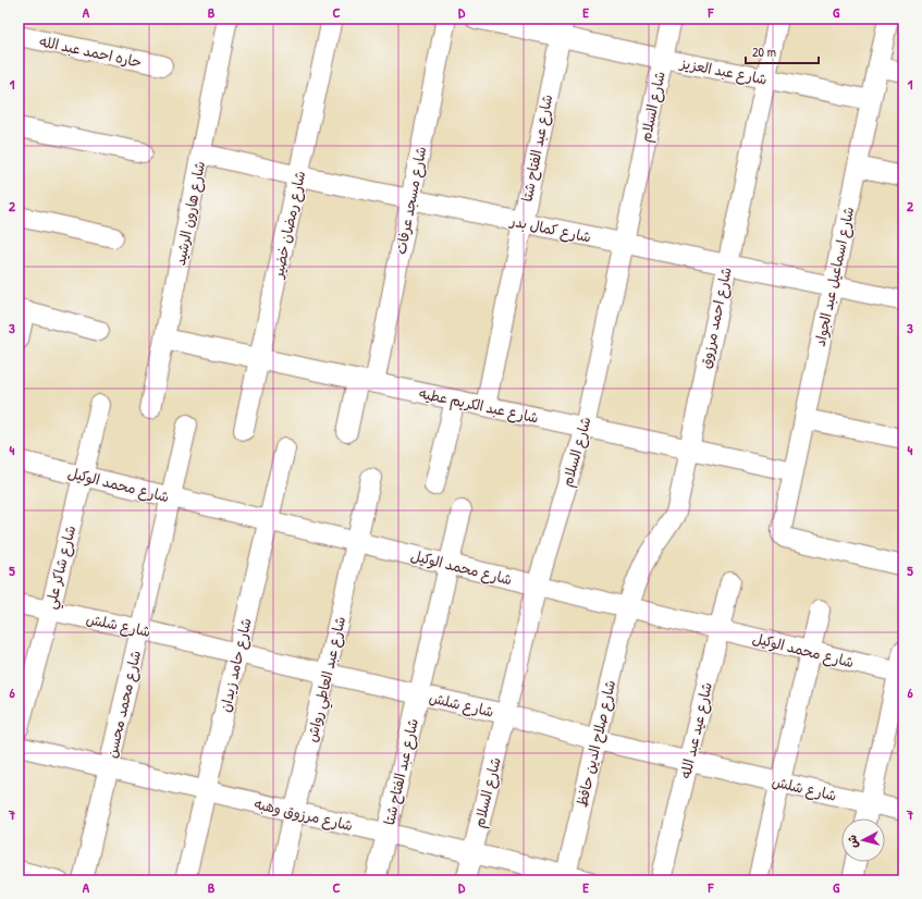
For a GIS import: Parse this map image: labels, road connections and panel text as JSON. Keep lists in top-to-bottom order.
{
  "streets": {
    "street": [
      "حاره احمد عبد الله",
      "شارع عبد العزيز",
      "شارع السلام",
      "شارع عبد الفتاح شتا",
      "شارع مسجد عرفات",
      "شارع هارون الرشيد",
      "شارع رمضان خضير",
      "شارع كمال بدر",
      "شارع اسماعيل عبد الجواد",
      "شارع احمد مرزوق",
      "شارع عبد الكريم عطيه",
      "شارع محمد الوكيل",
      "شارع شاكر علي",
      "شارع شلش",
      "شارع حامد زيدان",
      "شارع عبد العاطي رواش",
      "شارع محمد محسن",
      "شارع عيد عبد الله",
      "شارع صلاح الدين حافظ",
      "شارع مرزوق وهبه"
    ]
  },
  "crossings": [
    ["شارع عبد العزيز", "شارع السلام"],
    ["شارع عبد العزيز", "شارع عبد الفتاح شتا"],
    ["شارع عبد العزيز", "شارع اسماعيل عبد الجواد"],
    ["شارع عبد العزيز", "شارع احمد مرزوق"],
    ["شارع السلام", "شارع كمال بدر"],
    ["شارع السلام", "شارع عبد الكريم عطيه"],
    ["شارع السلام", "شارع محمد الوكيل"],
    ["شارع السلام", "شارع شلش"],
    ["شارع السلام", "شارع مرزوق وهبه"],
    ["شارع عبد الفتاح شتا", "شارع كمال بدر"],
    ["شارع عبد الفتاح شتا", "شارع عبد الكريم عطيه"],
    ["شارع عبد الفتاح شتا", "شارع محمد الوكيل"],
    ["شارع عبد الفتاح شتا", "شارع شلش"],
    ["شارع عبد الفتاح شتا", "شارع مرزوق وهبه"],
    ["شارع مسجد عرفات", "شارع كمال بدر"],
    ["شارع مسجد عرفات", "شارع عبد الكريم عطيه"],
    ["شارع هارون الرشيد", "شارع كمال بدر"],
    ["شارع هارون الرشيد", "شارع عبد الكريم عطيه"],
    ["شارع رمضان خضير", "شارع كمال بدر"],
    ["شارع رمضان خضير", "شارع عبد الكريم عطيه"],
    ["شارع كمال بدر", "شارع اسماعيل عبد الجواد"],
    ["شارع كمال بدر", "شارع احمد مرزوق"],
    ["شارع اسماعيل عبد الجواد", "شارع عبد الكريم عطيه"],
    ["شارع احمد مرزوق", "شارع عبد الكريم عطيه"],
    ["شارع احمد مرزوق", "شارع محمد الوكيل"],
    ["شارع احمد مرزوق", "شارع صلاح الدين حافظ"],
    ["شارع محمد الوكيل", "شارع شاكر علي"],
    ["شارع محمد الوكيل", "شارع حامد زيدان"],
    ["شارع محمد الوكيل", "شارع عبد العاطي رواش"],
    ["شارع محمد الوكيل", "شارع محمد محسن"],
    ["شارع محمد الوكيل", "شارع عيد عبد الله"],
    ["شارع محمد الوكيل", "شارع صلاح الدين حافظ"],
    ["شارع شاكر علي", "شارع شلش"],
    ["شارع شلش", "شارع حامد زيدان"],
    ["شارع شلش", "شارع عبد العاطي رواش"],
    ["شارع شلش", "شارع محمد محسن"],
    ["شارع شلش", "شارع عيد عبد الله"],
    ["شارع شلش", "شارع صلاح الدين حافظ"],
    ["شارع حامد زيدان", "شارع مرزوق وهبه"],
    ["شارع عبد العاطي رواش", "شارع مرزوق وهبه"],
    ["شارع محمد محسن", "شارع مرزوق وهبه"],
    ["شارع صلاح الدين حافظ", "شارع مرزوق وهبه"]
  ],
  "scale_bar": "20 m",
  "north": "left",
  "grid": {
    "columns": [
      "A",
      "B",
      "C",
      "D",
      "E",
      "F",
      "G"
    ],
    "rows": [
      "1",
      "2",
      "3",
      "4",
      "5",
      "6",
      "7"
    ]
  }
}
